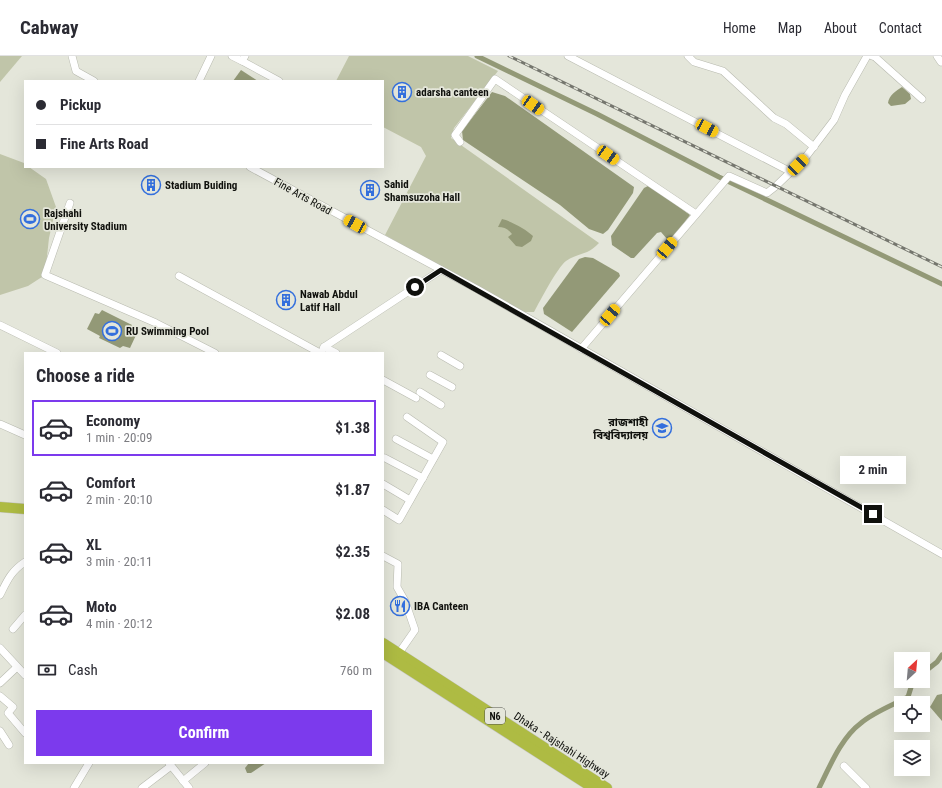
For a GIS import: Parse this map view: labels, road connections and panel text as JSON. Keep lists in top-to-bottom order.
{
  "streets": {
    "highway": ["N6", "Dhaka - Rajshahi Highway"],
    "street": ["Fine Arts Road"]
  },
  "places": {
    "building": [
      "adarsha canteen",
      "Stadium Buiding",
      "Sahid Shamsuzoha Hall",
      "Nawab Abdul Latif Hall"
    ],
    "sports": ["Rajshahi University Stadium", "RU Swimming Pool"],
    "school or university": ["রাজশাহী বিশ্ববিদ্যালয়"],
    "restaurant": ["IBA Canteen"]
  },
  "north": "top right",
  "page": {
    "header": "Cabway",
    "nav": [
      "Home",
      "Map",
      "About",
      "Contact"
    ],
    "banner": ["Pickup", "Fine Arts Road"],
    "heading": "Choose a ride",
    "list": [
      {
        "name": "Economy",
        "note": "1 min · 20:09",
        "value": "$1.38"
      },
      {
        "name": "Comfort",
        "note": "2 min · 20:10",
        "value": "$1.87"
      },
      {
        "name": "XL",
        "note": "3 min · 20:11",
        "value": "$2.35"
      },
      {
        "name": "Moto",
        "note": "4 min · 20:12",
        "value": "$2.08"
      }
    ],
    "bubble": "2 min",
    "pay": ["Cash", "760 m"],
    "buttons": "Confirm"
  }
}
